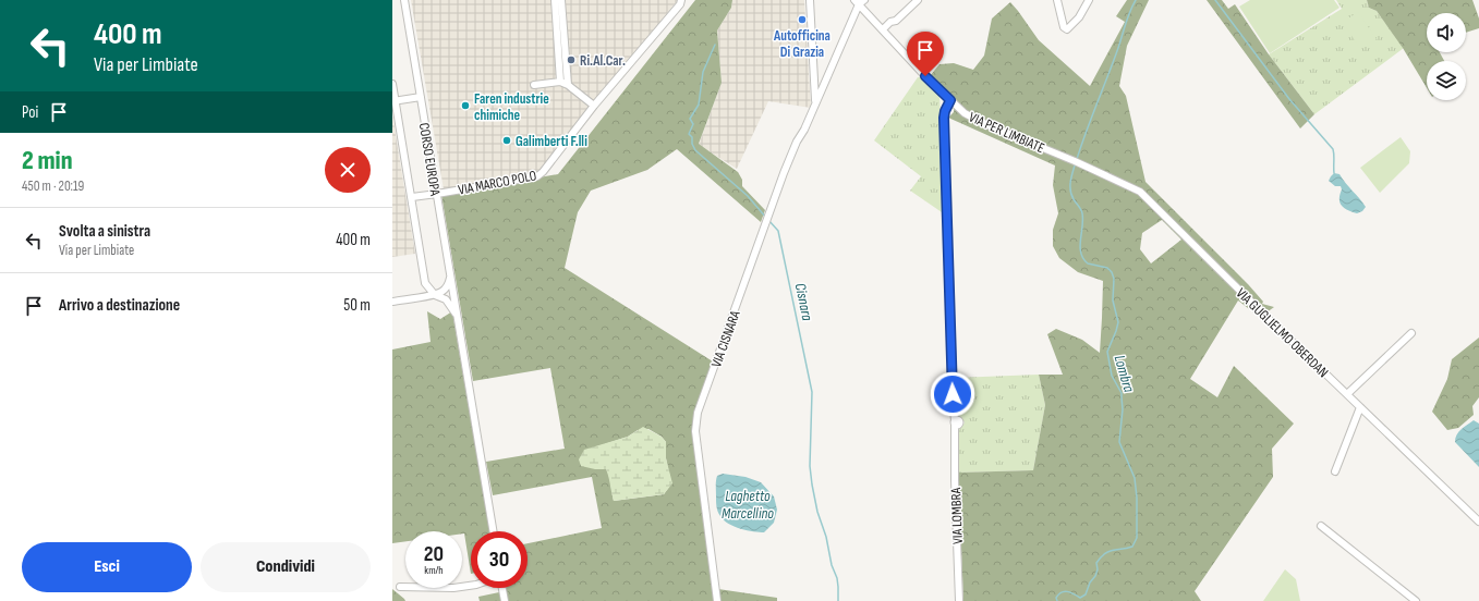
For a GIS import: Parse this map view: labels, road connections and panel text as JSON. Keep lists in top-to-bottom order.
{
  "streets": {
    "street": [
      "VIA PER LIMBIATE",
      "CORSO EUROPA",
      "VIA MARCO POLO",
      "VIA GUGLIELMO OBERDAN",
      "VIA CISNARA",
      "VIA LOMBRA"
    ]
  },
  "crossings": [
    ["VIA PER LIMBIATE", "VIA GUGLIELMO OBERDAN"],
    ["VIA PER LIMBIATE", "VIA CISNARA"],
    ["VIA PER LIMBIATE", "VIA LOMBRA"],
    ["CORSO EUROPA", "VIA MARCO POLO"]
  ],
  "water": ["Cisnara", "Lombra", "Laghetto Marcellino"],
  "places": [
    "Autofficina Di Grazia",
    "Ri.Al.Car.",
    "Faren industrie chimiche",
    "Galimberti F.lli"
  ],
  "page": {
    "turn": ["400 m", "Via per Limbiate"],
    "then": "Poi",
    "heading": ["2 min", "450 m · 20:19"],
    "list": [
      {
        "name": "Svolta a sinistra",
        "note": "Via per Limbiate",
        "value": "400 m"
      },
      {
        "name": "Arrivo a destinazione",
        "value": "50 m"
      }
    ],
    "speed": "20 km/h",
    "limit": "30",
    "buttons": ["Esci", "Condividi"]
  }
}
